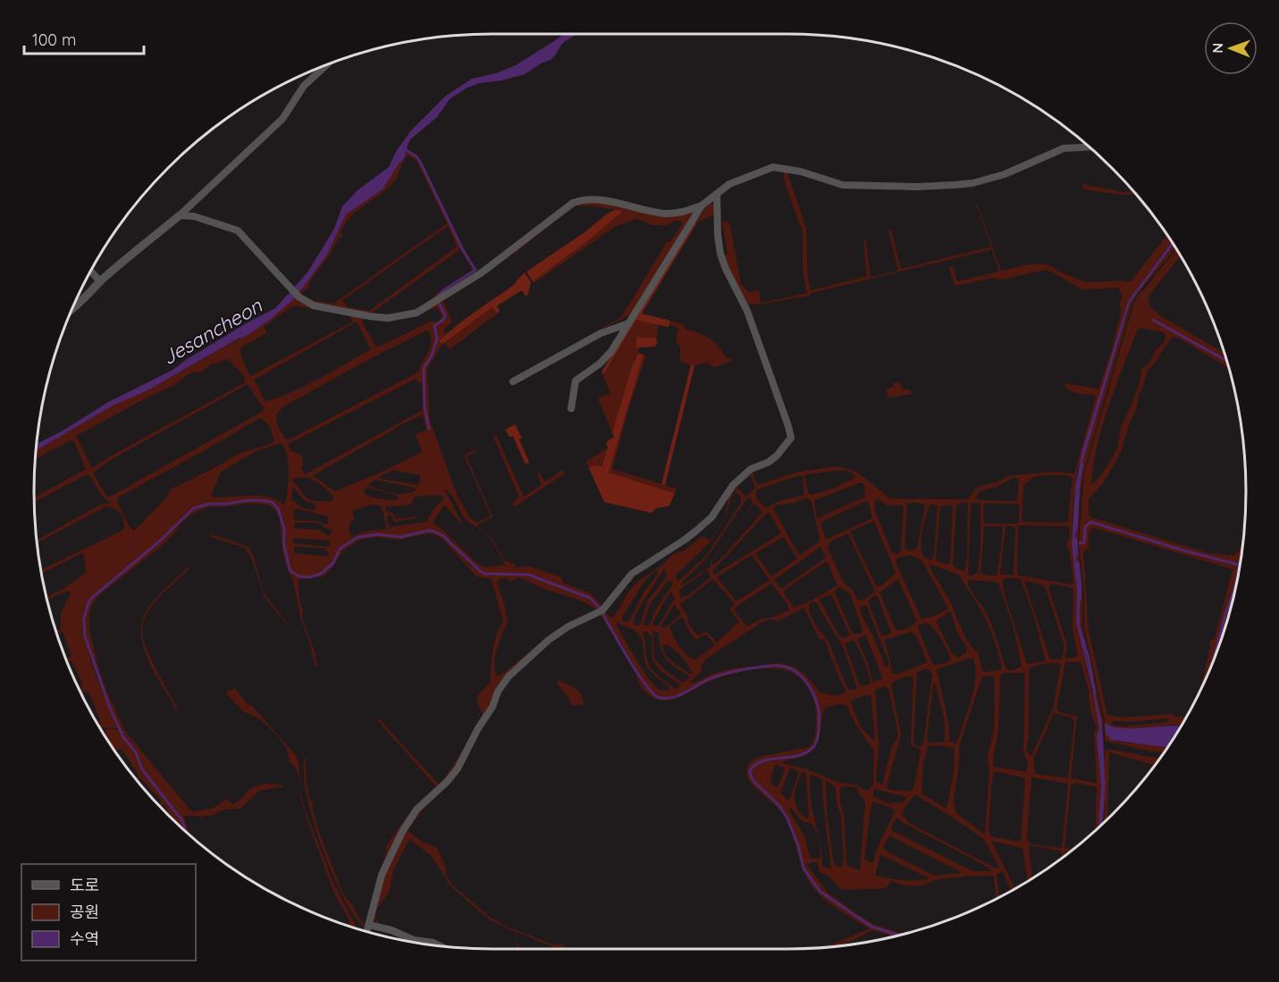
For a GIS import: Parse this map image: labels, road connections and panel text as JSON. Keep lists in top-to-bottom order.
{
  "water": ["Jesancheon"],
  "legend": ["도로", "공원", "수역"],
  "scale_bar": "100 m",
  "north": "left"
}
